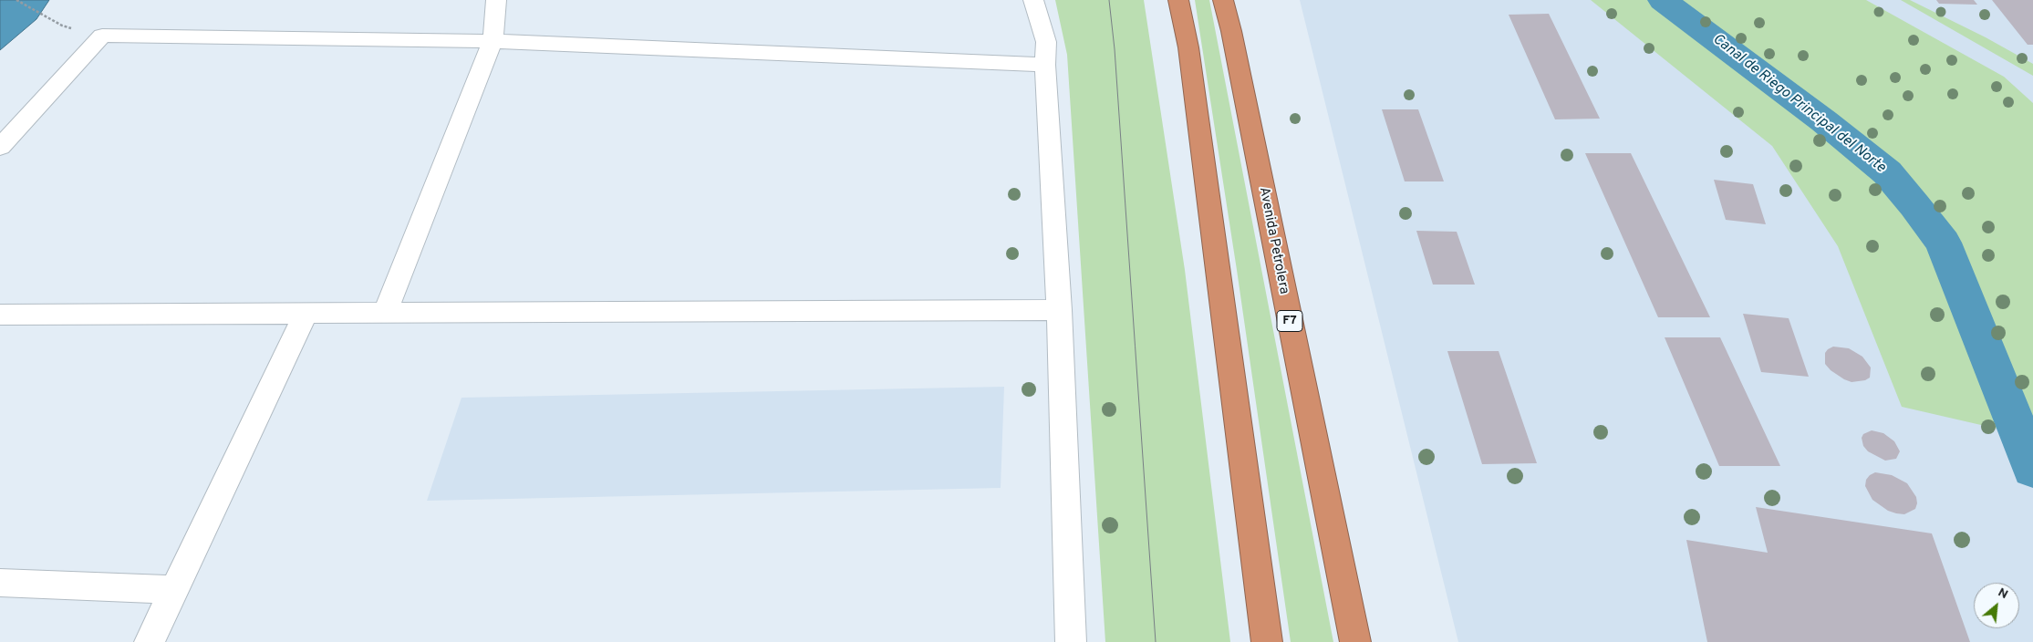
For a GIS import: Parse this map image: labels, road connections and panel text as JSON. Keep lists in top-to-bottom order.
{
  "streets": {
    "highway": ["Avenida Petrolera", "F7"]
  },
  "water": ["Canal de Riego Principal del Norte"],
  "north": "top right"
}
